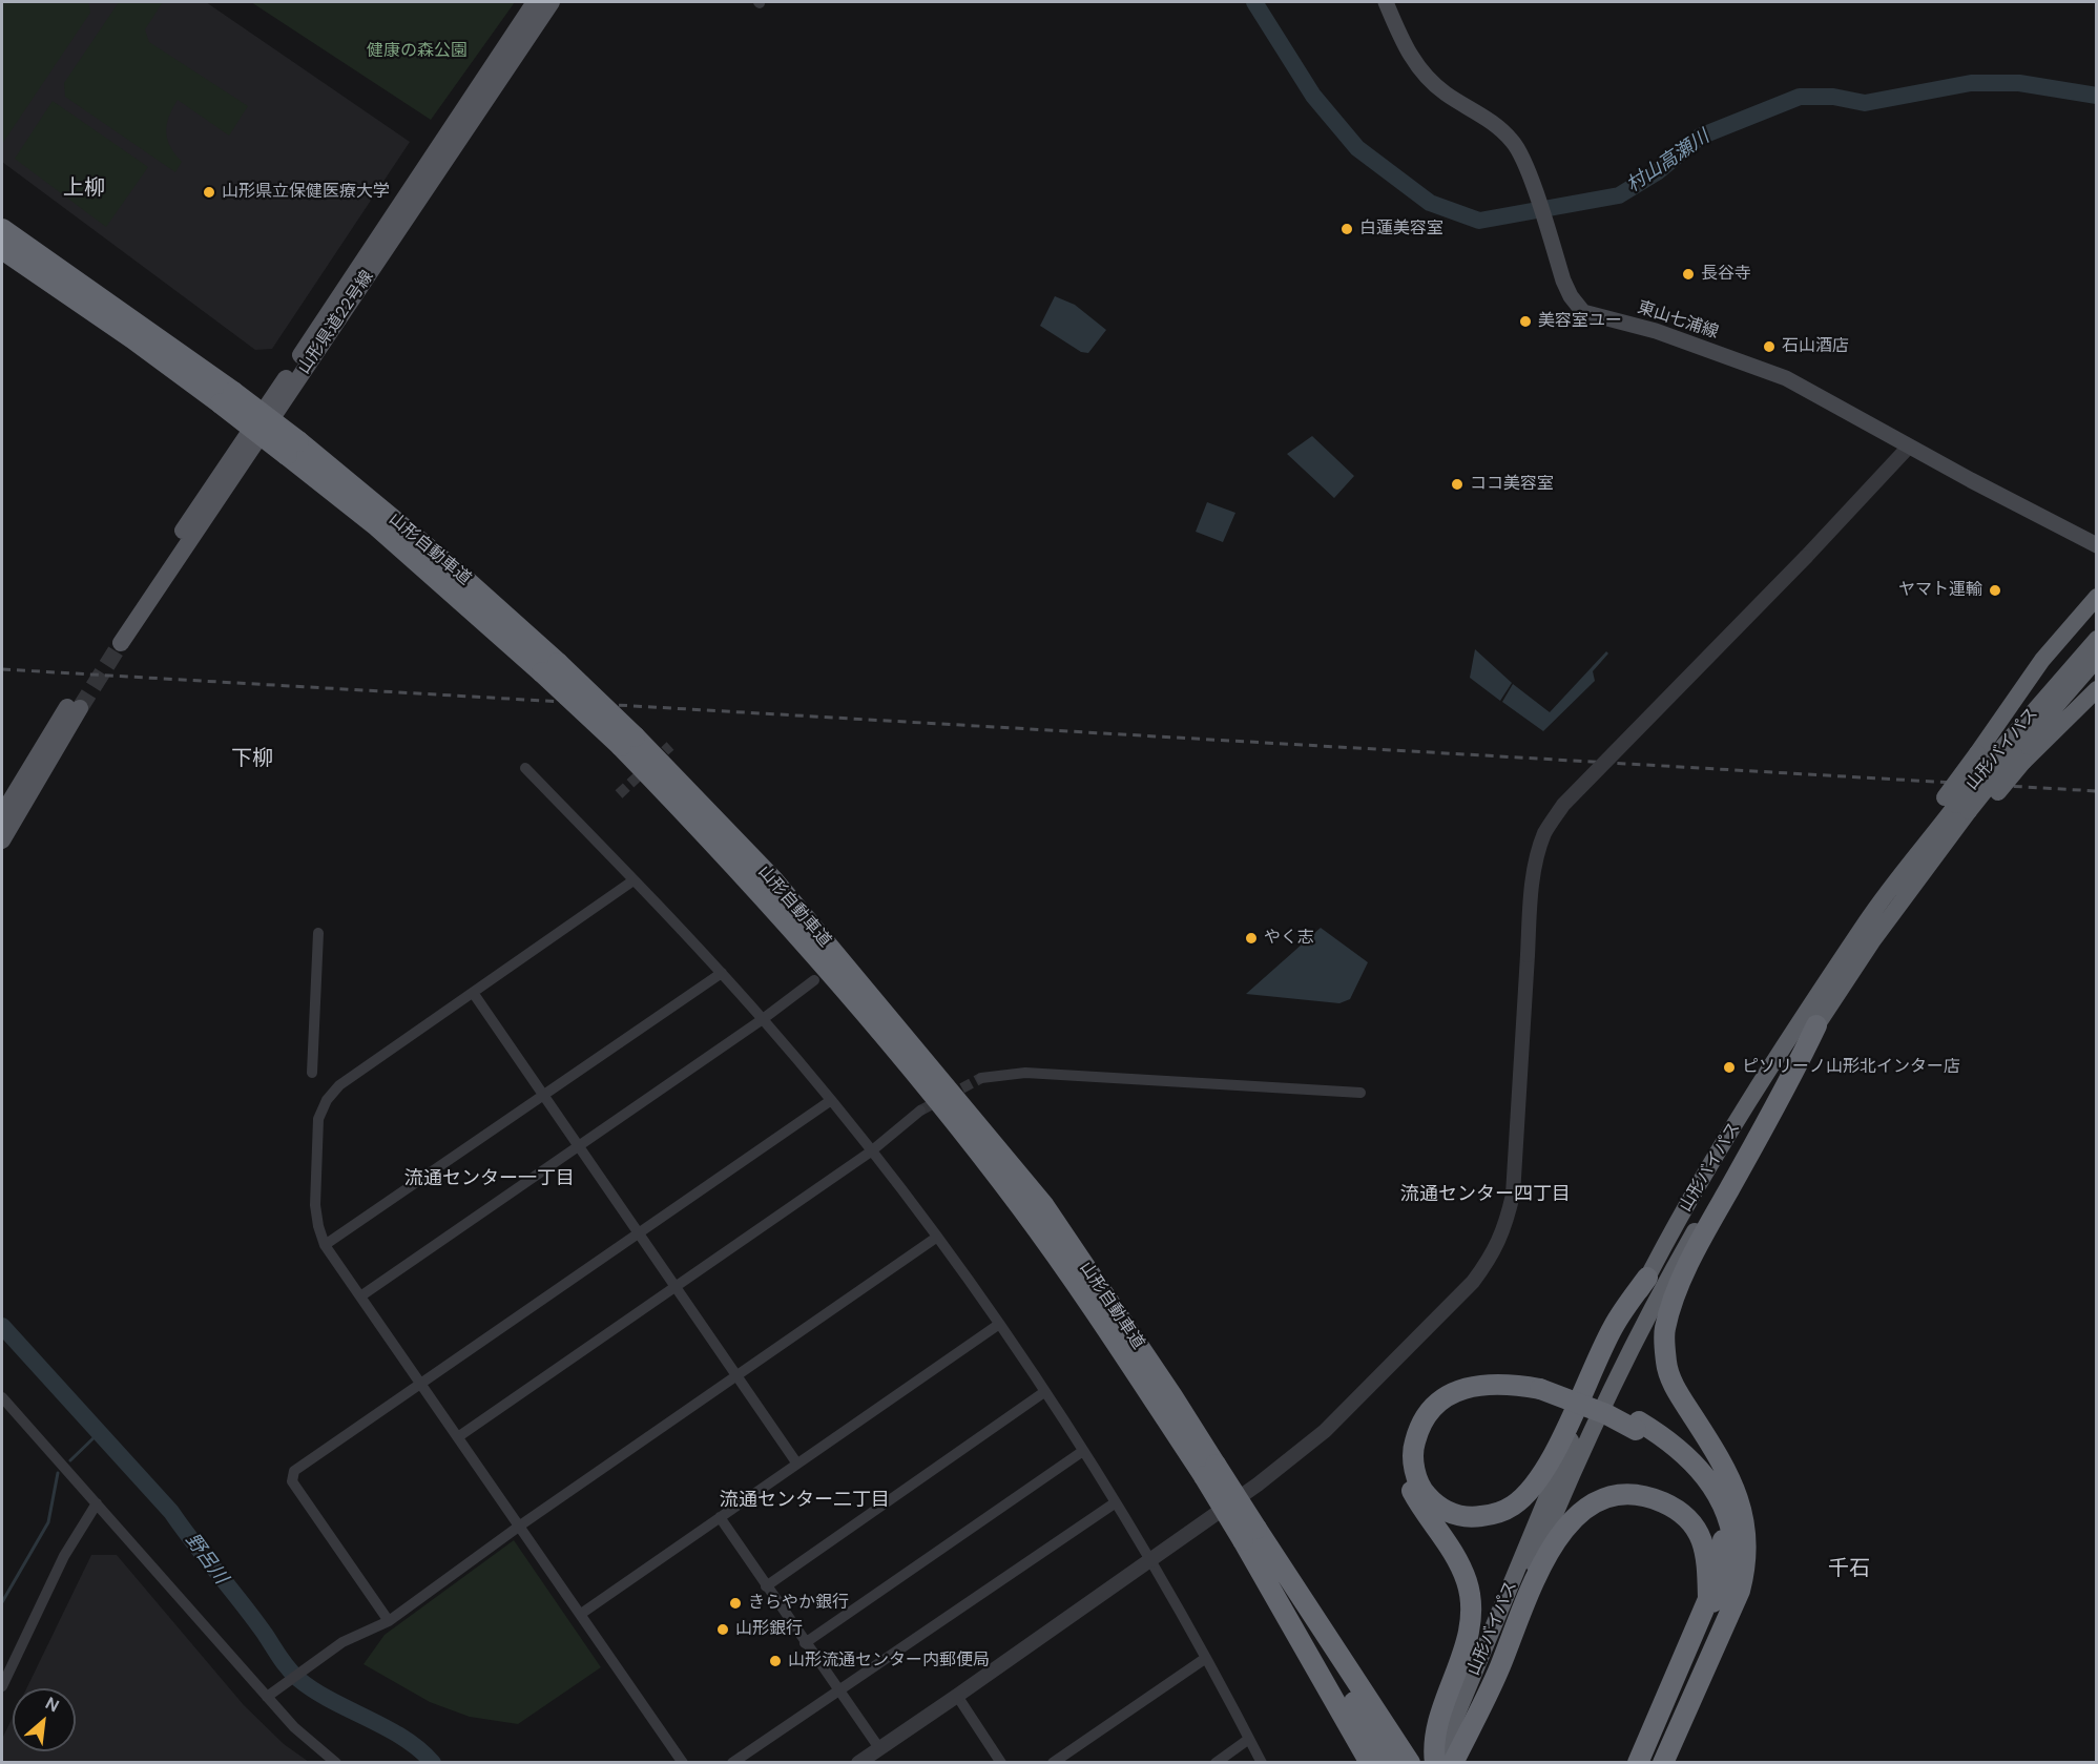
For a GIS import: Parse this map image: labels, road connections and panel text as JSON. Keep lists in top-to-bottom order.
{
  "streets": {
    "highway": ["山形自動車道", "山形バイパス"],
    "main road": ["東山七浦線", "山形県道22号線"]
  },
  "districts": [
    "上柳",
    "下柳",
    "流通センター一丁目",
    "流通センター四丁目",
    "流通センター二丁目",
    "千石"
  ],
  "water": ["村山高瀬川", "野呂川"],
  "parks": ["健康の森公園"],
  "places": [
    "山形県立保健医療大学",
    "白蓮美容室",
    "長谷寺",
    "美容室ユー",
    "石山酒店",
    "ココ美容室",
    "ヤマト運輸",
    "やく志",
    "ピソリーノ山形北インター店",
    "きらやか銀行",
    "山形銀行",
    "山形流通センター内郵便局"
  ],
  "north": "top right"
}
